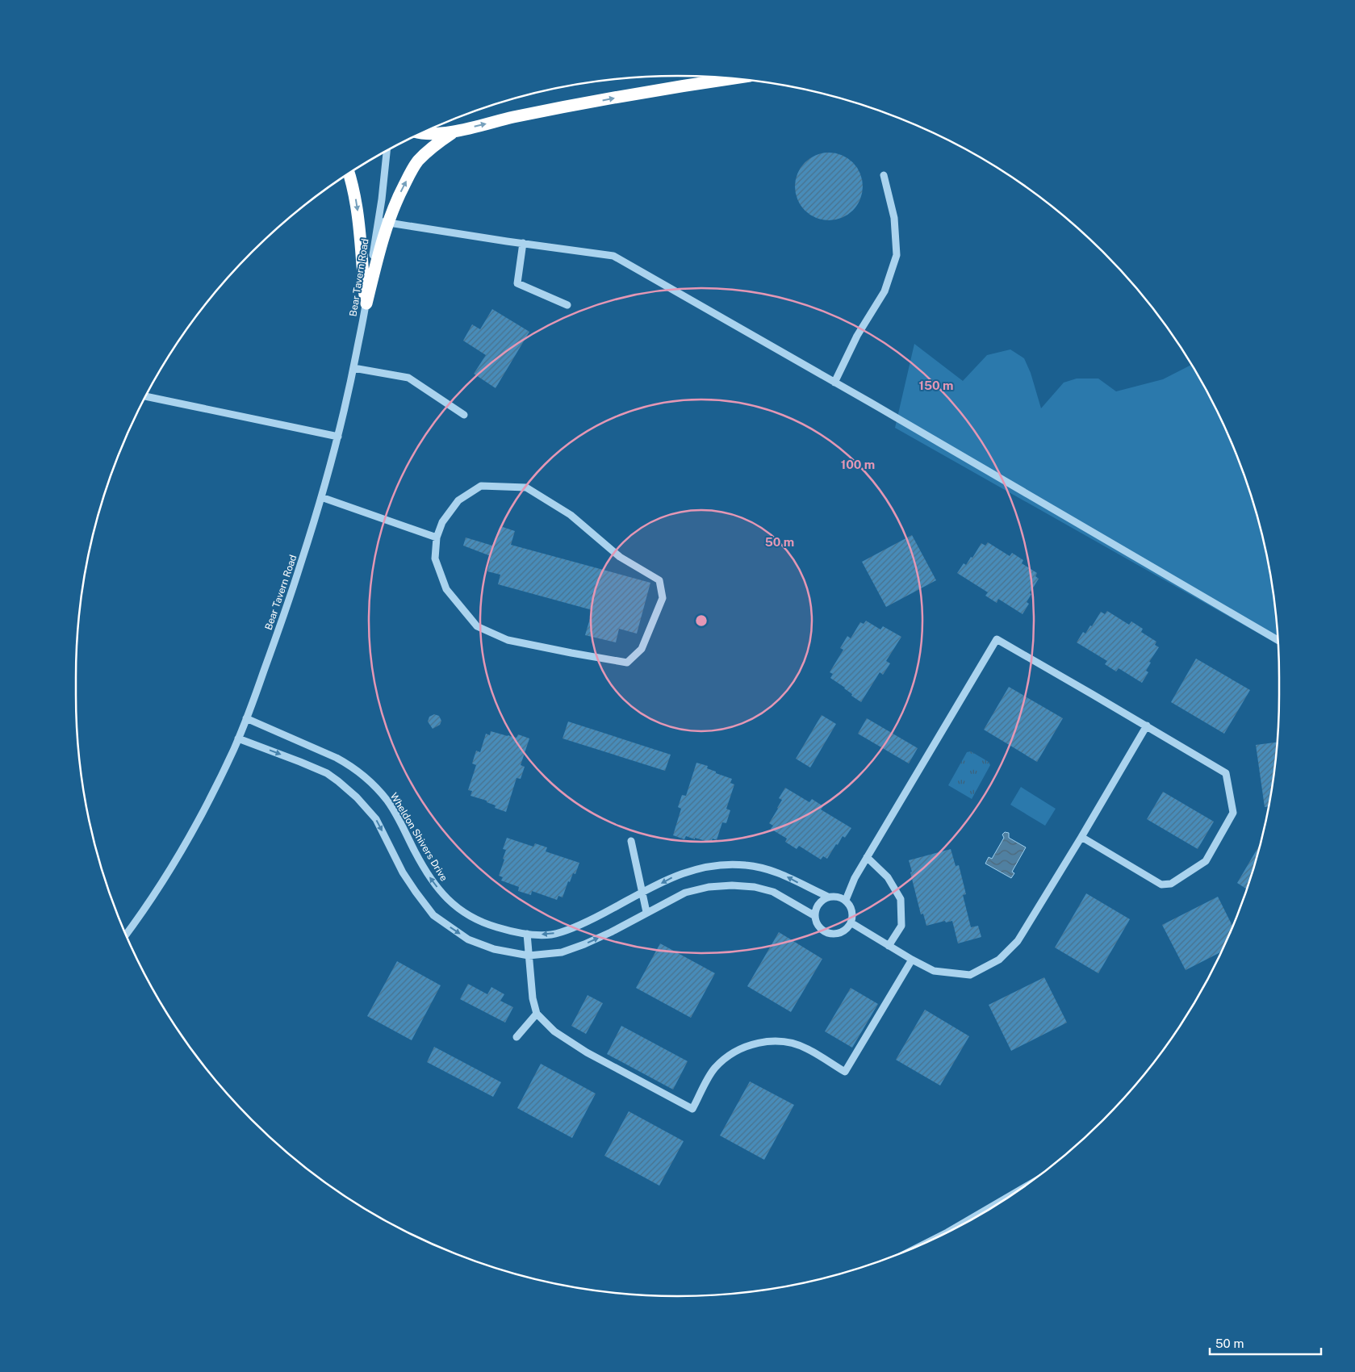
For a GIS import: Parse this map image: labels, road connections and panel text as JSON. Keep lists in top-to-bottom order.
{
  "streets": {
    "street": ["Bear Tavern Road", "Wheldon Shivers Drive"]
  },
  "crossings": [
    ["Bear Tavern Road", "Wheldon Shivers Drive"]
  ],
  "one_way": ["Wheldon Shivers Drive"],
  "scale_bar": "50 m",
  "rings": ["150 m", "100 m", "50 m"]
}
